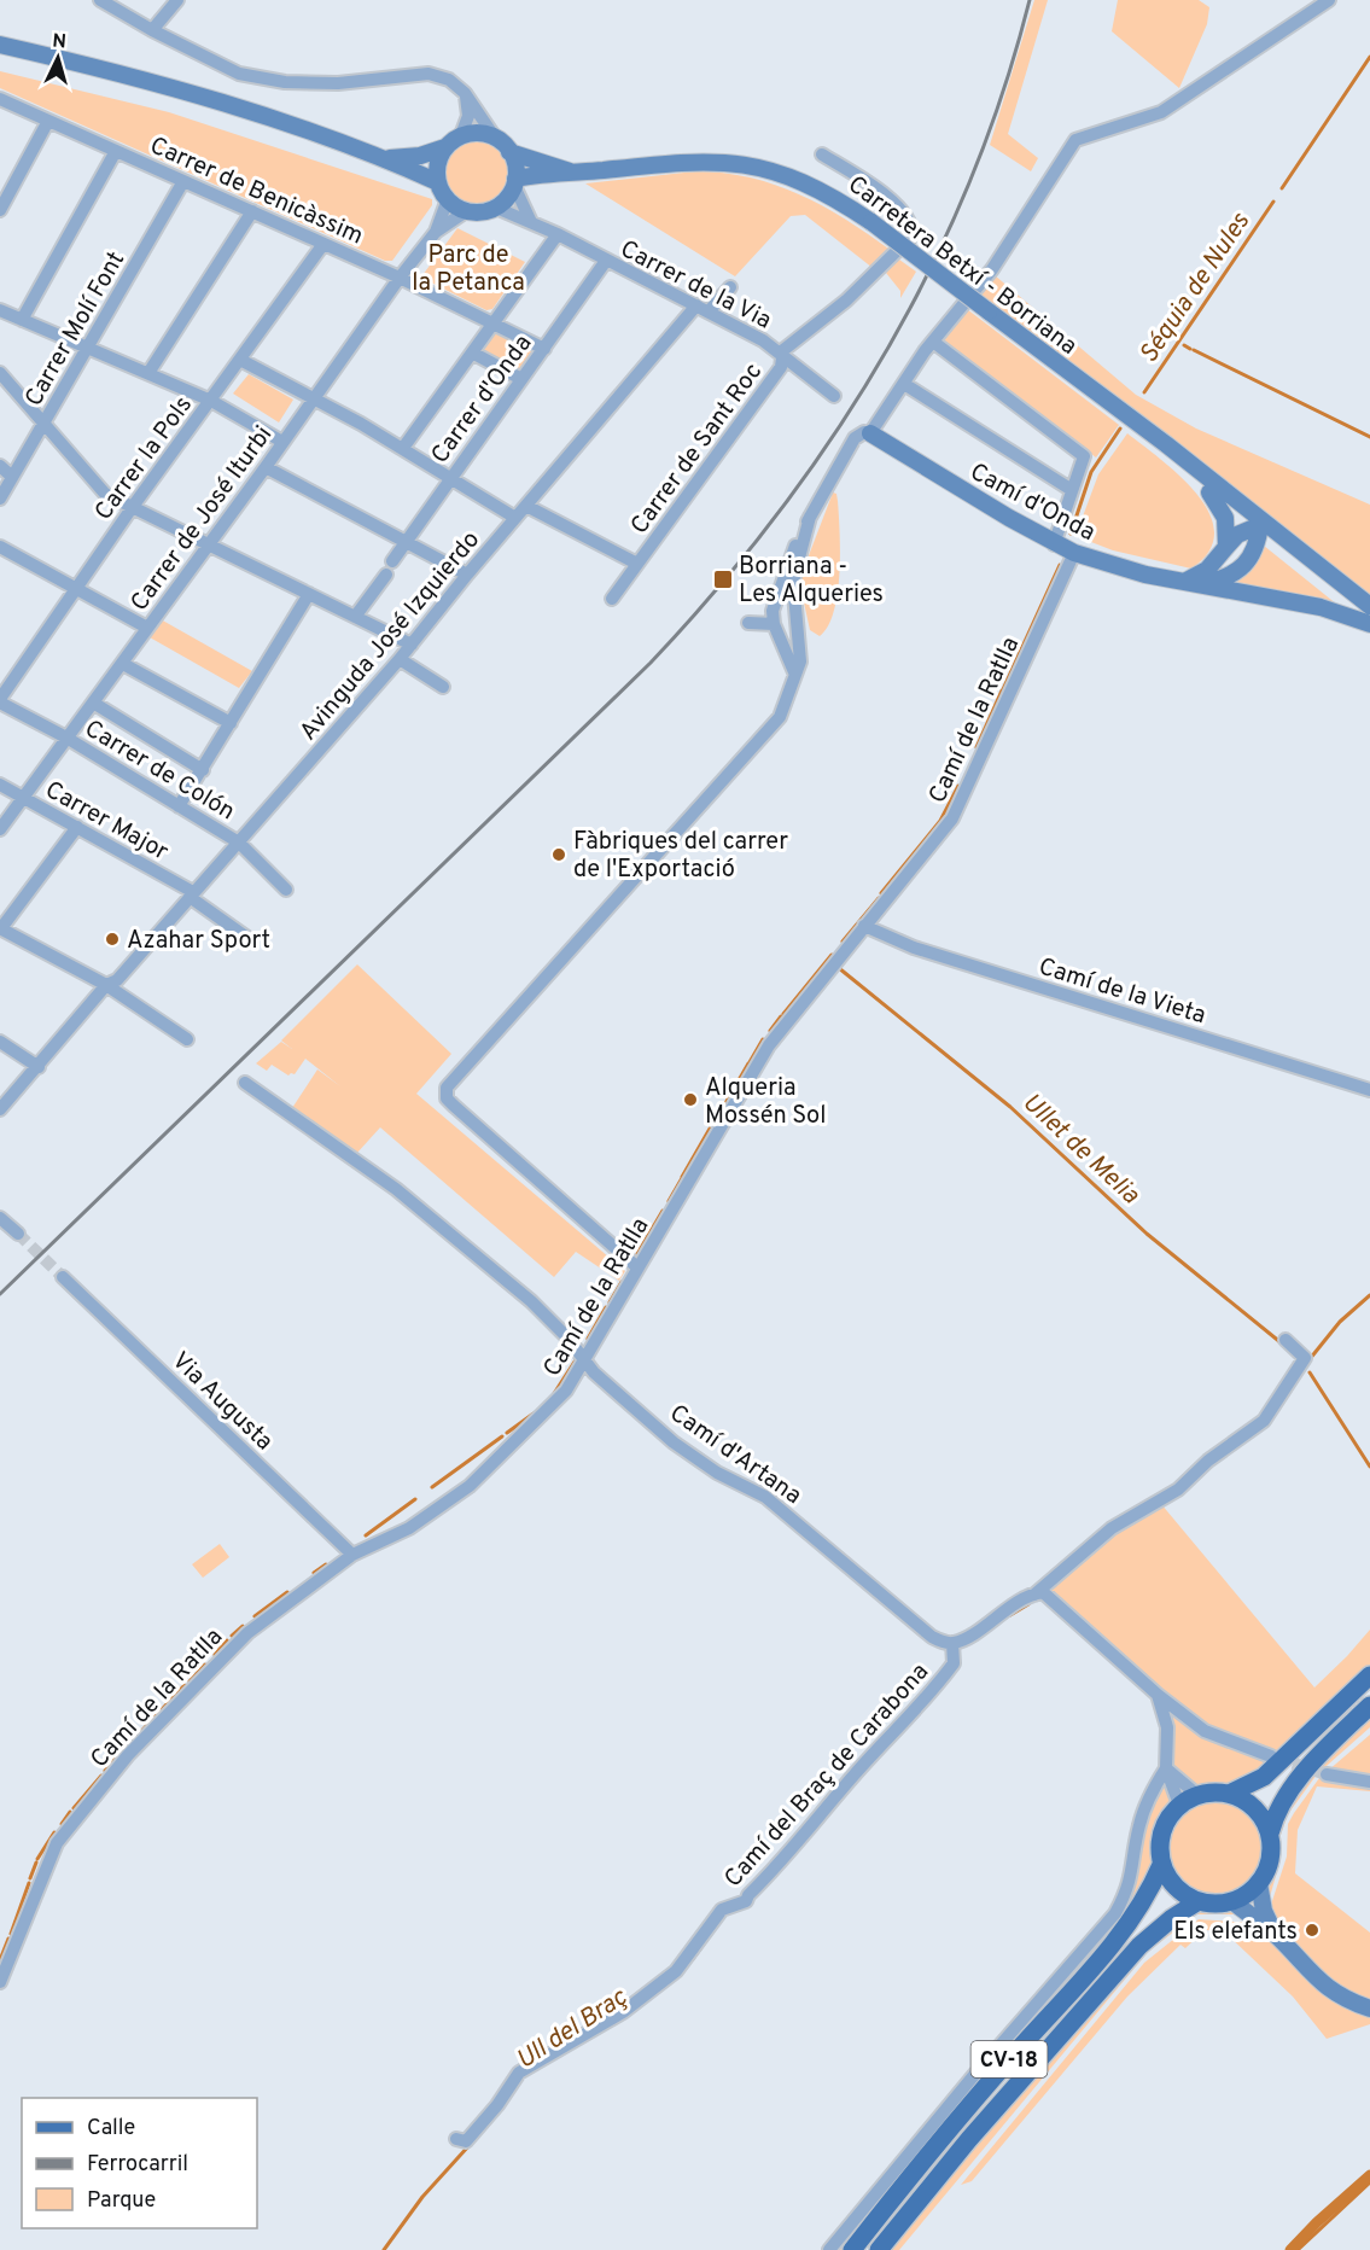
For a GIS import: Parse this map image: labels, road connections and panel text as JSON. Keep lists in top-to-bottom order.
{
  "streets": {
    "main road": ["Carretera Betxí - Borriana", "Camí d'Onda", "CV-18"],
    "street": [
      "Carrer de Benicàssim",
      "Carrer de la Via",
      "Carrer Molí Font",
      "Carrer d'Onda",
      "Carrer de Sant Roc",
      "Carrer la Pols",
      "Carrer de José Iturbi",
      "Avinguda José Izquierdo",
      "Camí de la Ratlla",
      "Carrer de Colón",
      "Carrer Major",
      "Camí de la Vieta",
      "Via Augusta",
      "Camí d'Artana",
      "Camí del Braç de Carabona"
    ]
  },
  "crossings": [
    ["Carrer de Benicàssim", "Carrer Molí Font"],
    ["Carrer de Benicàssim", "Carrer d'Onda"],
    ["Carrer de Benicàssim", "Carrer la Pols"],
    ["Carrer de Benicàssim", "Carrer de José Iturbi"],
    ["Carretera Betxí - Borriana", "Carrer de la Via"],
    ["Carretera Betxí - Borriana", "Carrer de José Iturbi"],
    ["Carrer de la Via", "Carrer d'Onda"],
    ["Carrer de la Via", "Carrer de Sant Roc"],
    ["Carrer de la Via", "Carrer de José Iturbi"],
    ["Carrer de la Via", "Avinguda José Izquierdo"],
    ["Carrer la Pols", "Carrer de Colón"],
    ["Camí d'Onda", "Camí de la Ratlla"],
    ["Carrer de José Iturbi", "Carrer de Colón"],
    ["Carrer de José Iturbi", "Carrer Major"],
    ["Avinguda José Izquierdo", "Carrer de Colón"],
    ["Avinguda José Izquierdo", "Carrer Major"],
    ["Camí de la Ratlla", "Camí de la Vieta"],
    ["Camí de la Ratlla", "Via Augusta"],
    ["Camí de la Ratlla", "Camí d'Artana"],
    ["Camí d'Artana", "Camí del Braç de Carabona"]
  ],
  "water": ["Séquia de Nules", "Ullet de Melia", "Ull del Braç"],
  "parks": ["Parc de la Petanca"],
  "places": {
    "transit": ["Borriana - Les Alqueries"],
    "other": [
      "Fàbriques del carrer de l'Exportació",
      "Azahar Sport",
      "Alqueria Mossén Sol",
      "Els elefants"
    ]
  },
  "legend": ["Calle", "Ferrocarril", "Parque"],
  "north": "top"
}
